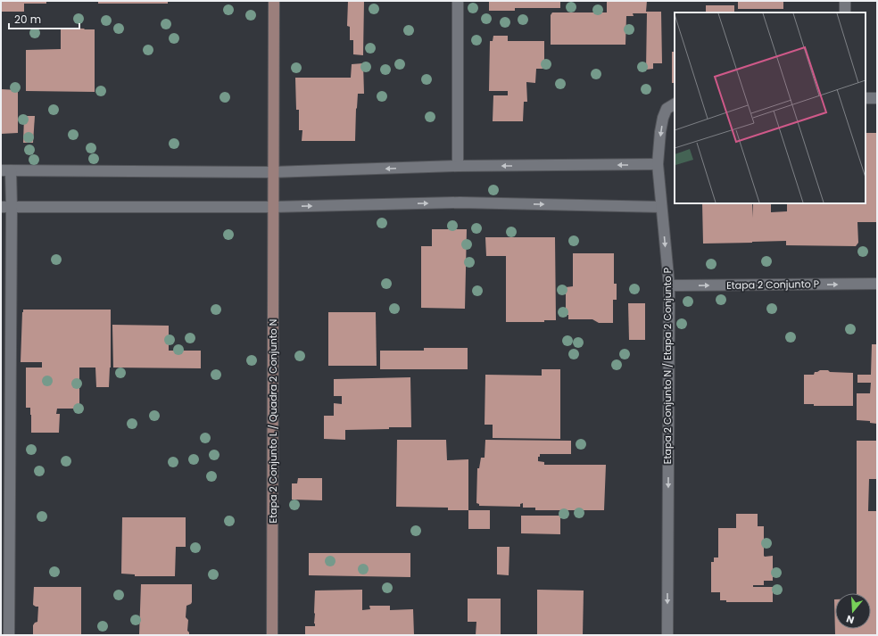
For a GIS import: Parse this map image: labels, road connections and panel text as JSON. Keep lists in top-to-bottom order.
{
  "streets": {
    "street": ["Etapa 2 Conjunto P", "Etapa 2 Conjunto N / Etapa 2 Conjunto P", "Etapa 2 Conjunto L / Quadra 2 Conjunto N"]
  },
  "crossings": [
    ["Etapa 2 Conjunto P", "Etapa 2 Conjunto N / Etapa 2 Conjunto P"]
  ],
  "one_way": ["Etapa 2 Conjunto P", "Etapa 2 Conjunto N / Etapa 2 Conjunto P"],
  "scale_bar": "20 m",
  "north": "bottom"
}
